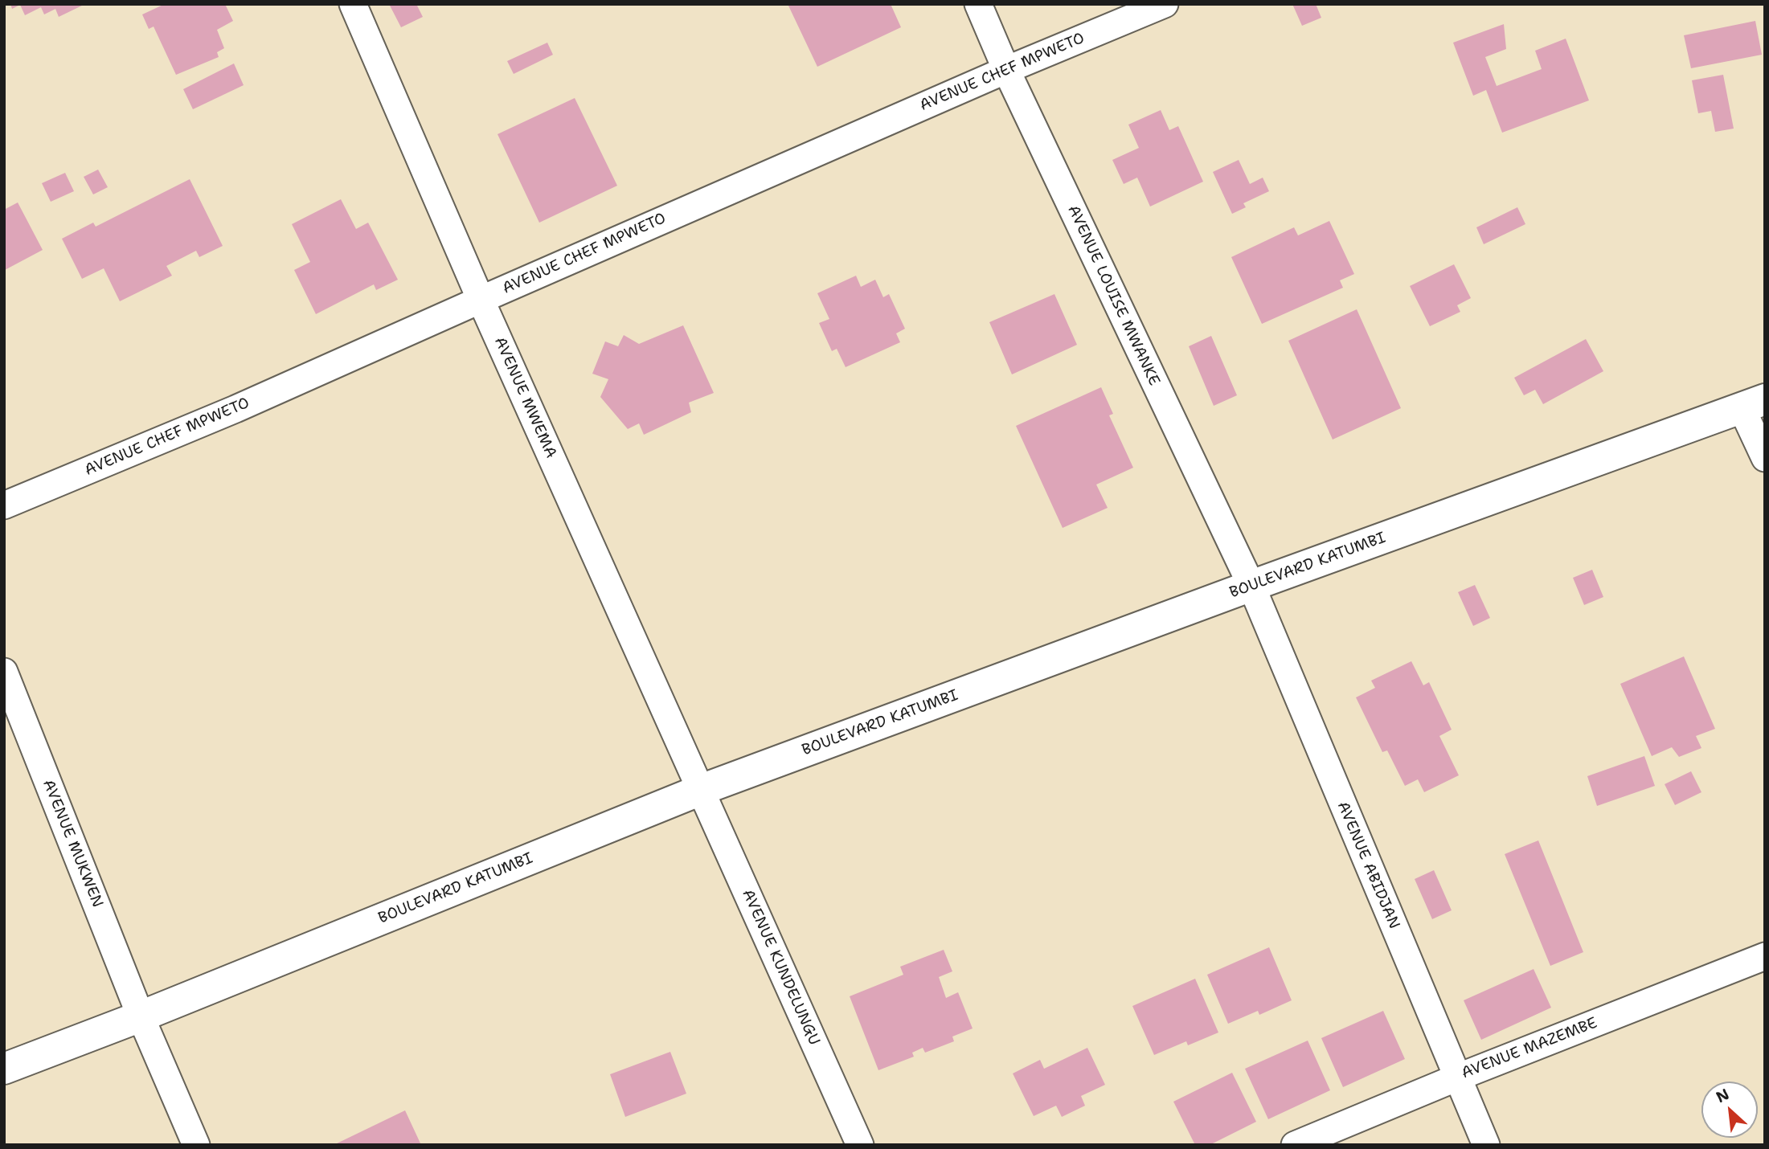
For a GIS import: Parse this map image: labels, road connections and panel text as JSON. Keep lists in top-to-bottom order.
{
  "streets": {
    "street": [
      "AVENUE CHEF MPWETO",
      "AVENUE LOUISE MWANKE",
      "AVENUE MWEMA",
      "BOULEVARD KATUMBI",
      "AVENUE MUKWEN",
      "AVENUE ABIDJAN",
      "AVENUE KUNDELUNGU",
      "AVENUE MAZEMBE"
    ]
  },
  "crossings": [
    ["AVENUE CHEF MPWETO", "AVENUE LOUISE MWANKE"],
    ["AVENUE CHEF MPWETO", "AVENUE MWEMA"],
    ["AVENUE LOUISE MWANKE", "BOULEVARD KATUMBI"],
    ["AVENUE LOUISE MWANKE", "AVENUE ABIDJAN"],
    ["AVENUE MWEMA", "BOULEVARD KATUMBI"],
    ["AVENUE MWEMA", "AVENUE KUNDELUNGU"],
    ["BOULEVARD KATUMBI", "AVENUE MUKWEN"],
    ["BOULEVARD KATUMBI", "AVENUE ABIDJAN"],
    ["BOULEVARD KATUMBI", "AVENUE KUNDELUNGU"],
    ["AVENUE ABIDJAN", "AVENUE MAZEMBE"]
  ],
  "north": "top left"
}
